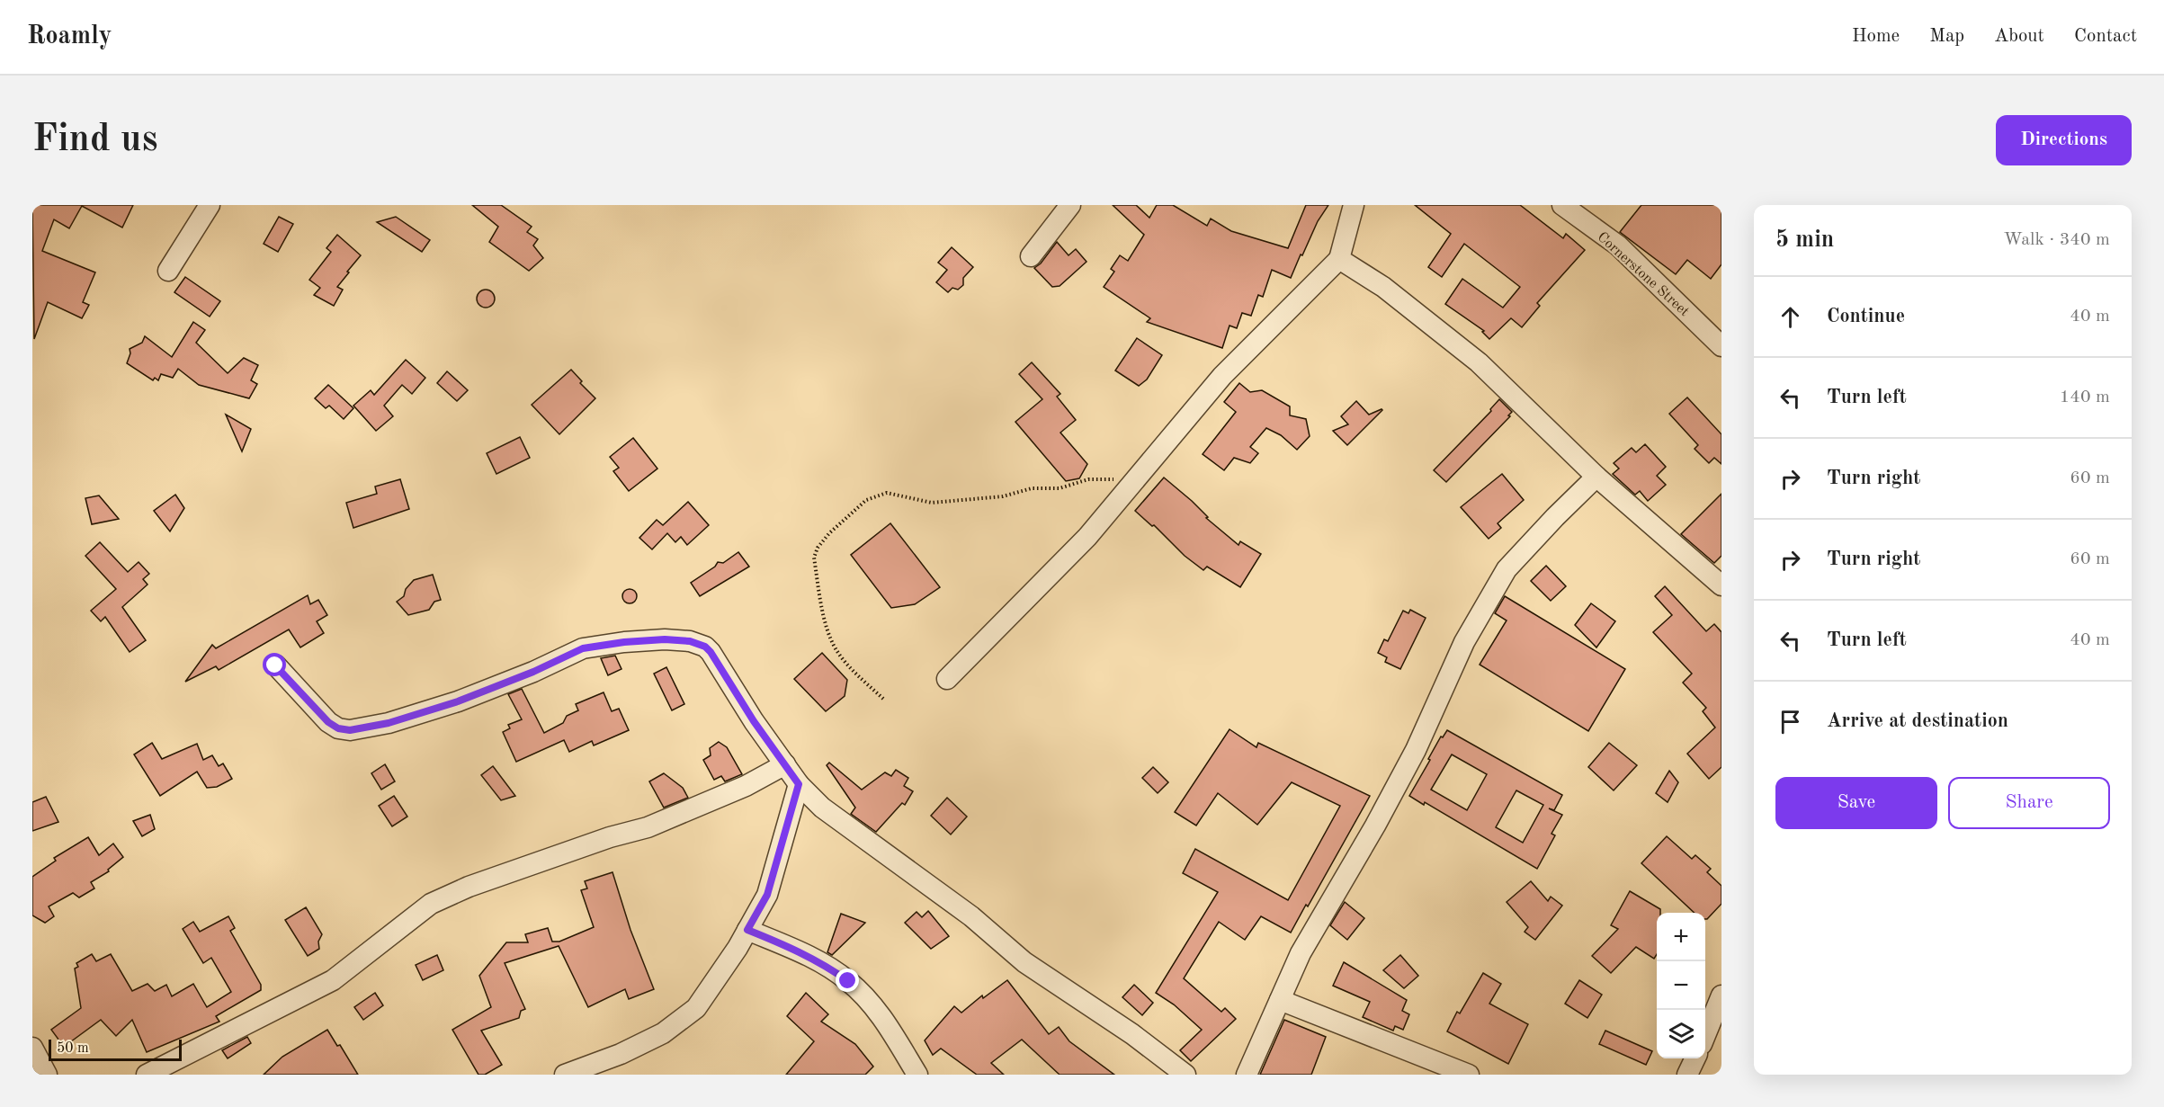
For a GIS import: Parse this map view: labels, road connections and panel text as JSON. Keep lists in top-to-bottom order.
{
  "streets": {
    "street": ["Cornerstone Street"]
  },
  "scale_bar": "50 m",
  "page": {
    "header": "Roamly",
    "nav": [
      "Home",
      "Map",
      "About",
      "Contact"
    ],
    "buttons": [
      "Directions",
      ["Save", "Share"]
    ],
    "title": "Find us",
    "heading": ["5 min", "Walk · 340 m"],
    "list": [
      ["Continue", "40 m"],
      ["Turn left", "140 m"],
      ["Turn right", "60 m"],
      ["Turn right", "60 m"],
      ["Turn left", "40 m"],
      "Arrive at destination"
    ],
    "map_buttons": ["+", "−"],
    "scale": "50 m"
  }
}
